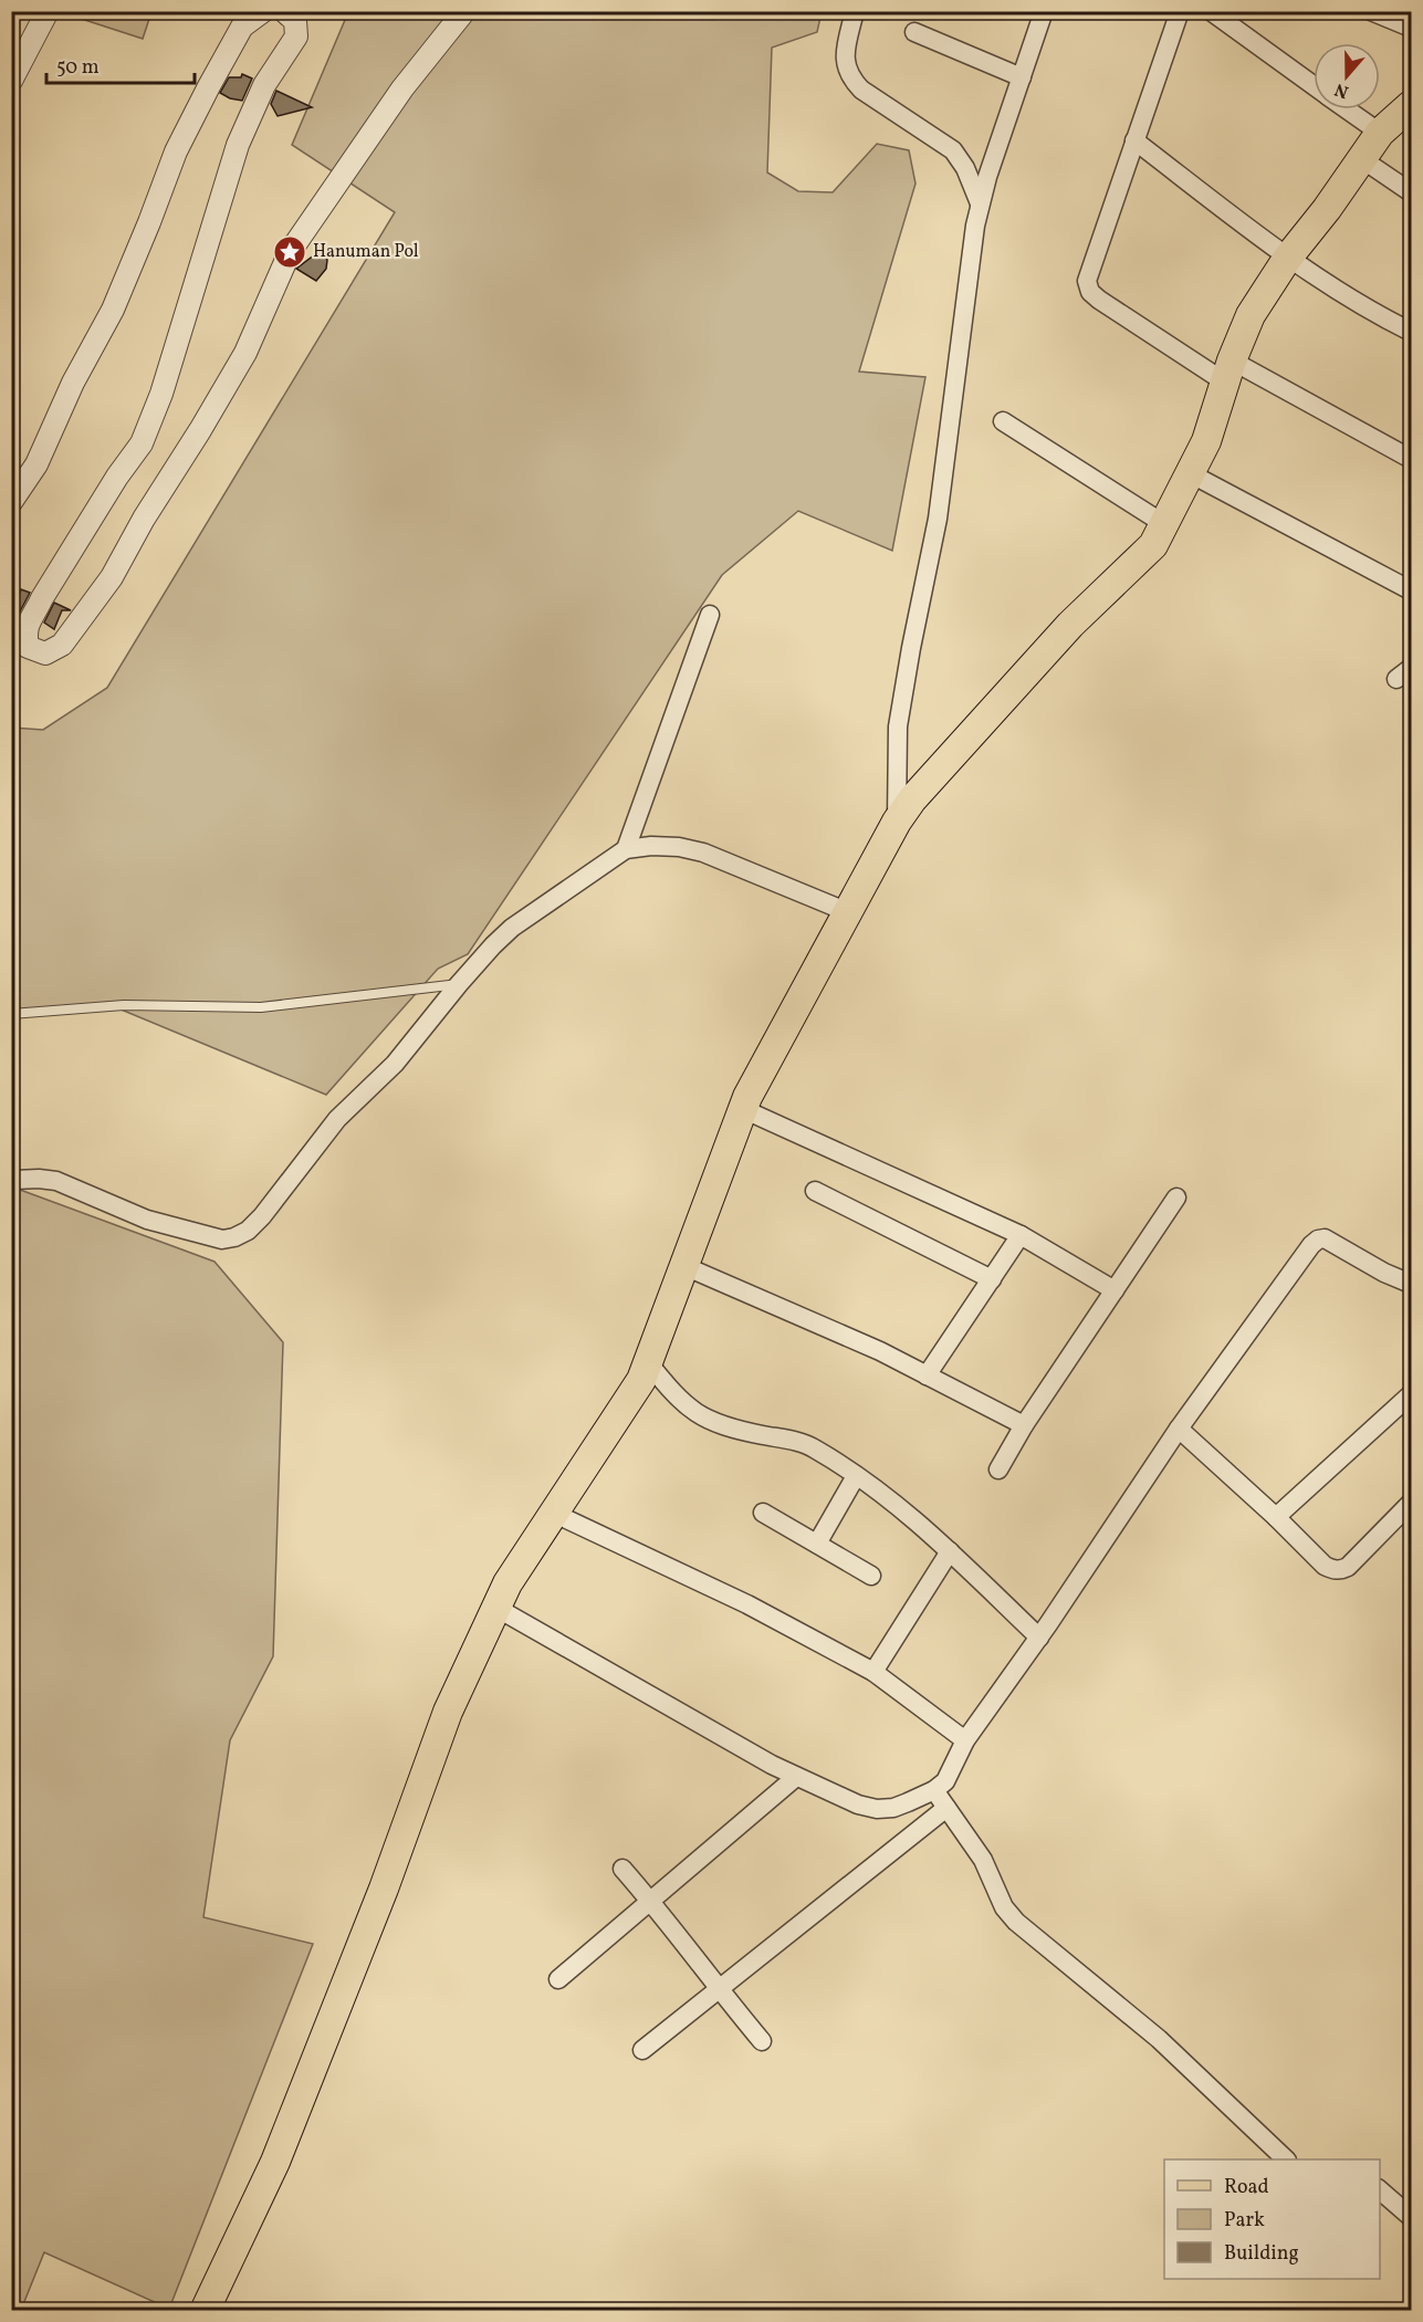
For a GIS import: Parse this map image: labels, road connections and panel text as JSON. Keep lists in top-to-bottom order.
{
  "places": {
    "place": ["Hanuman Pol"]
  },
  "legend": ["Road", "Park", "Building"],
  "scale_bar": "50 m",
  "north": "bottom"
}
